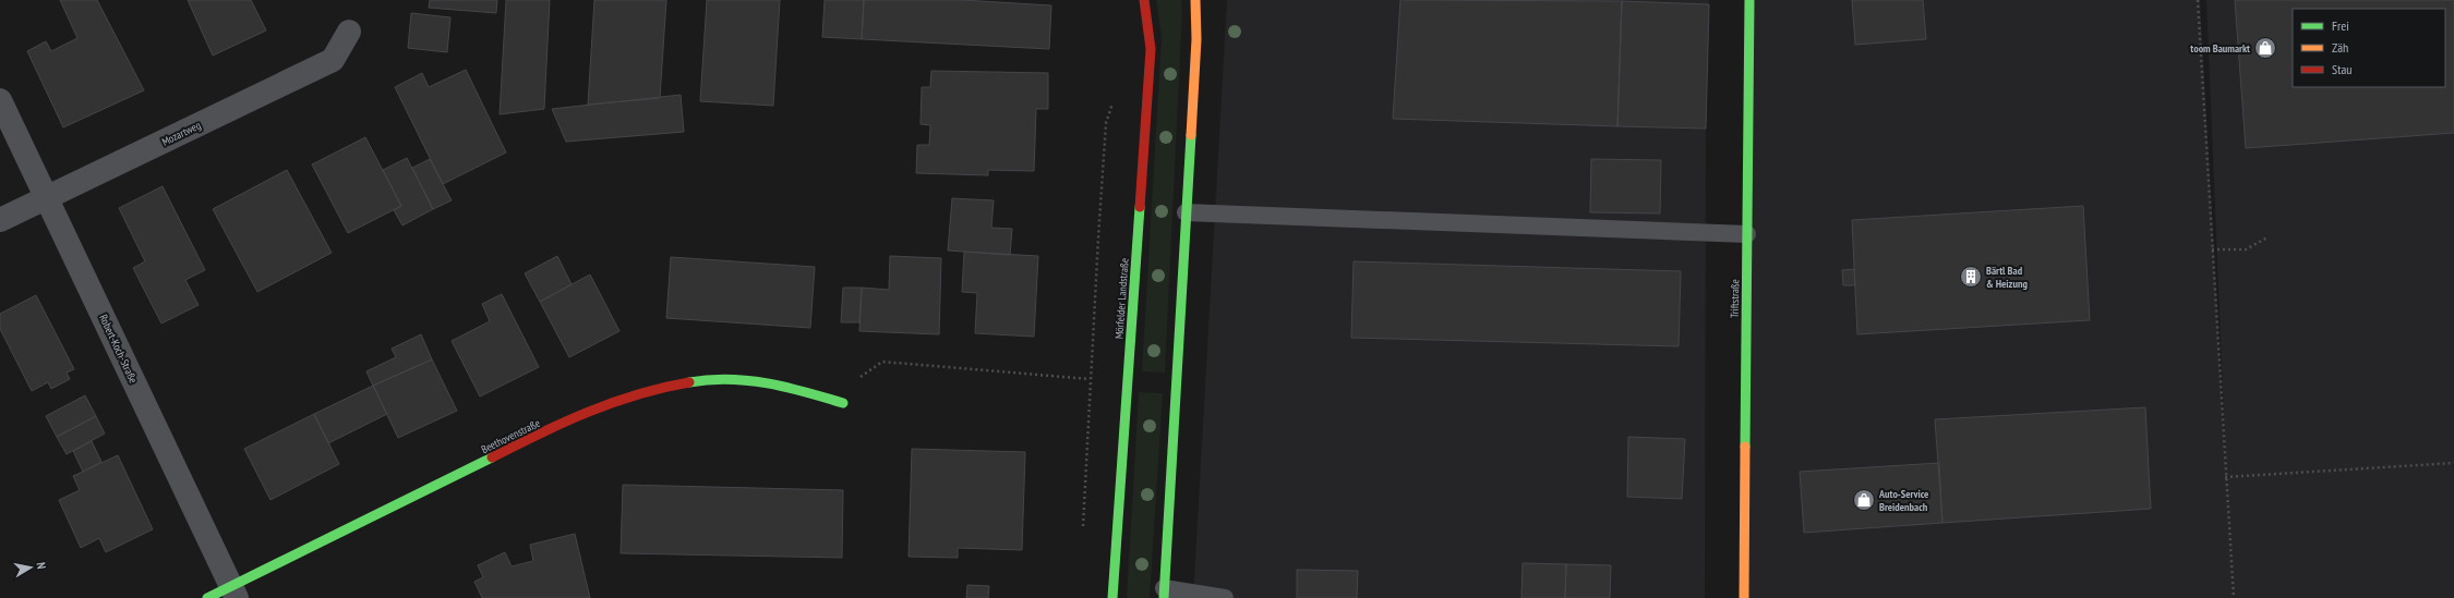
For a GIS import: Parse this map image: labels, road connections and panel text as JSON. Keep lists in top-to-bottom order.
{
  "streets": {
    "street": [
      "Mozartweg",
      "Mörfelder Landstraße",
      "Triftstraße",
      "Robert-Koch-Straße",
      "Beethovenstraße"
    ]
  },
  "crossings": [
    ["Mozartweg", "Robert-Koch-Straße"],
    ["Robert-Koch-Straße", "Beethovenstraße"]
  ],
  "places": {
    "shop": ["toom Baumarkt", "Auto-Service Breidenbach"],
    "building": ["Bärtl Bad & Heizung"]
  },
  "legend": ["Frei", "Zäh", "Stau"],
  "north": "right"
}
